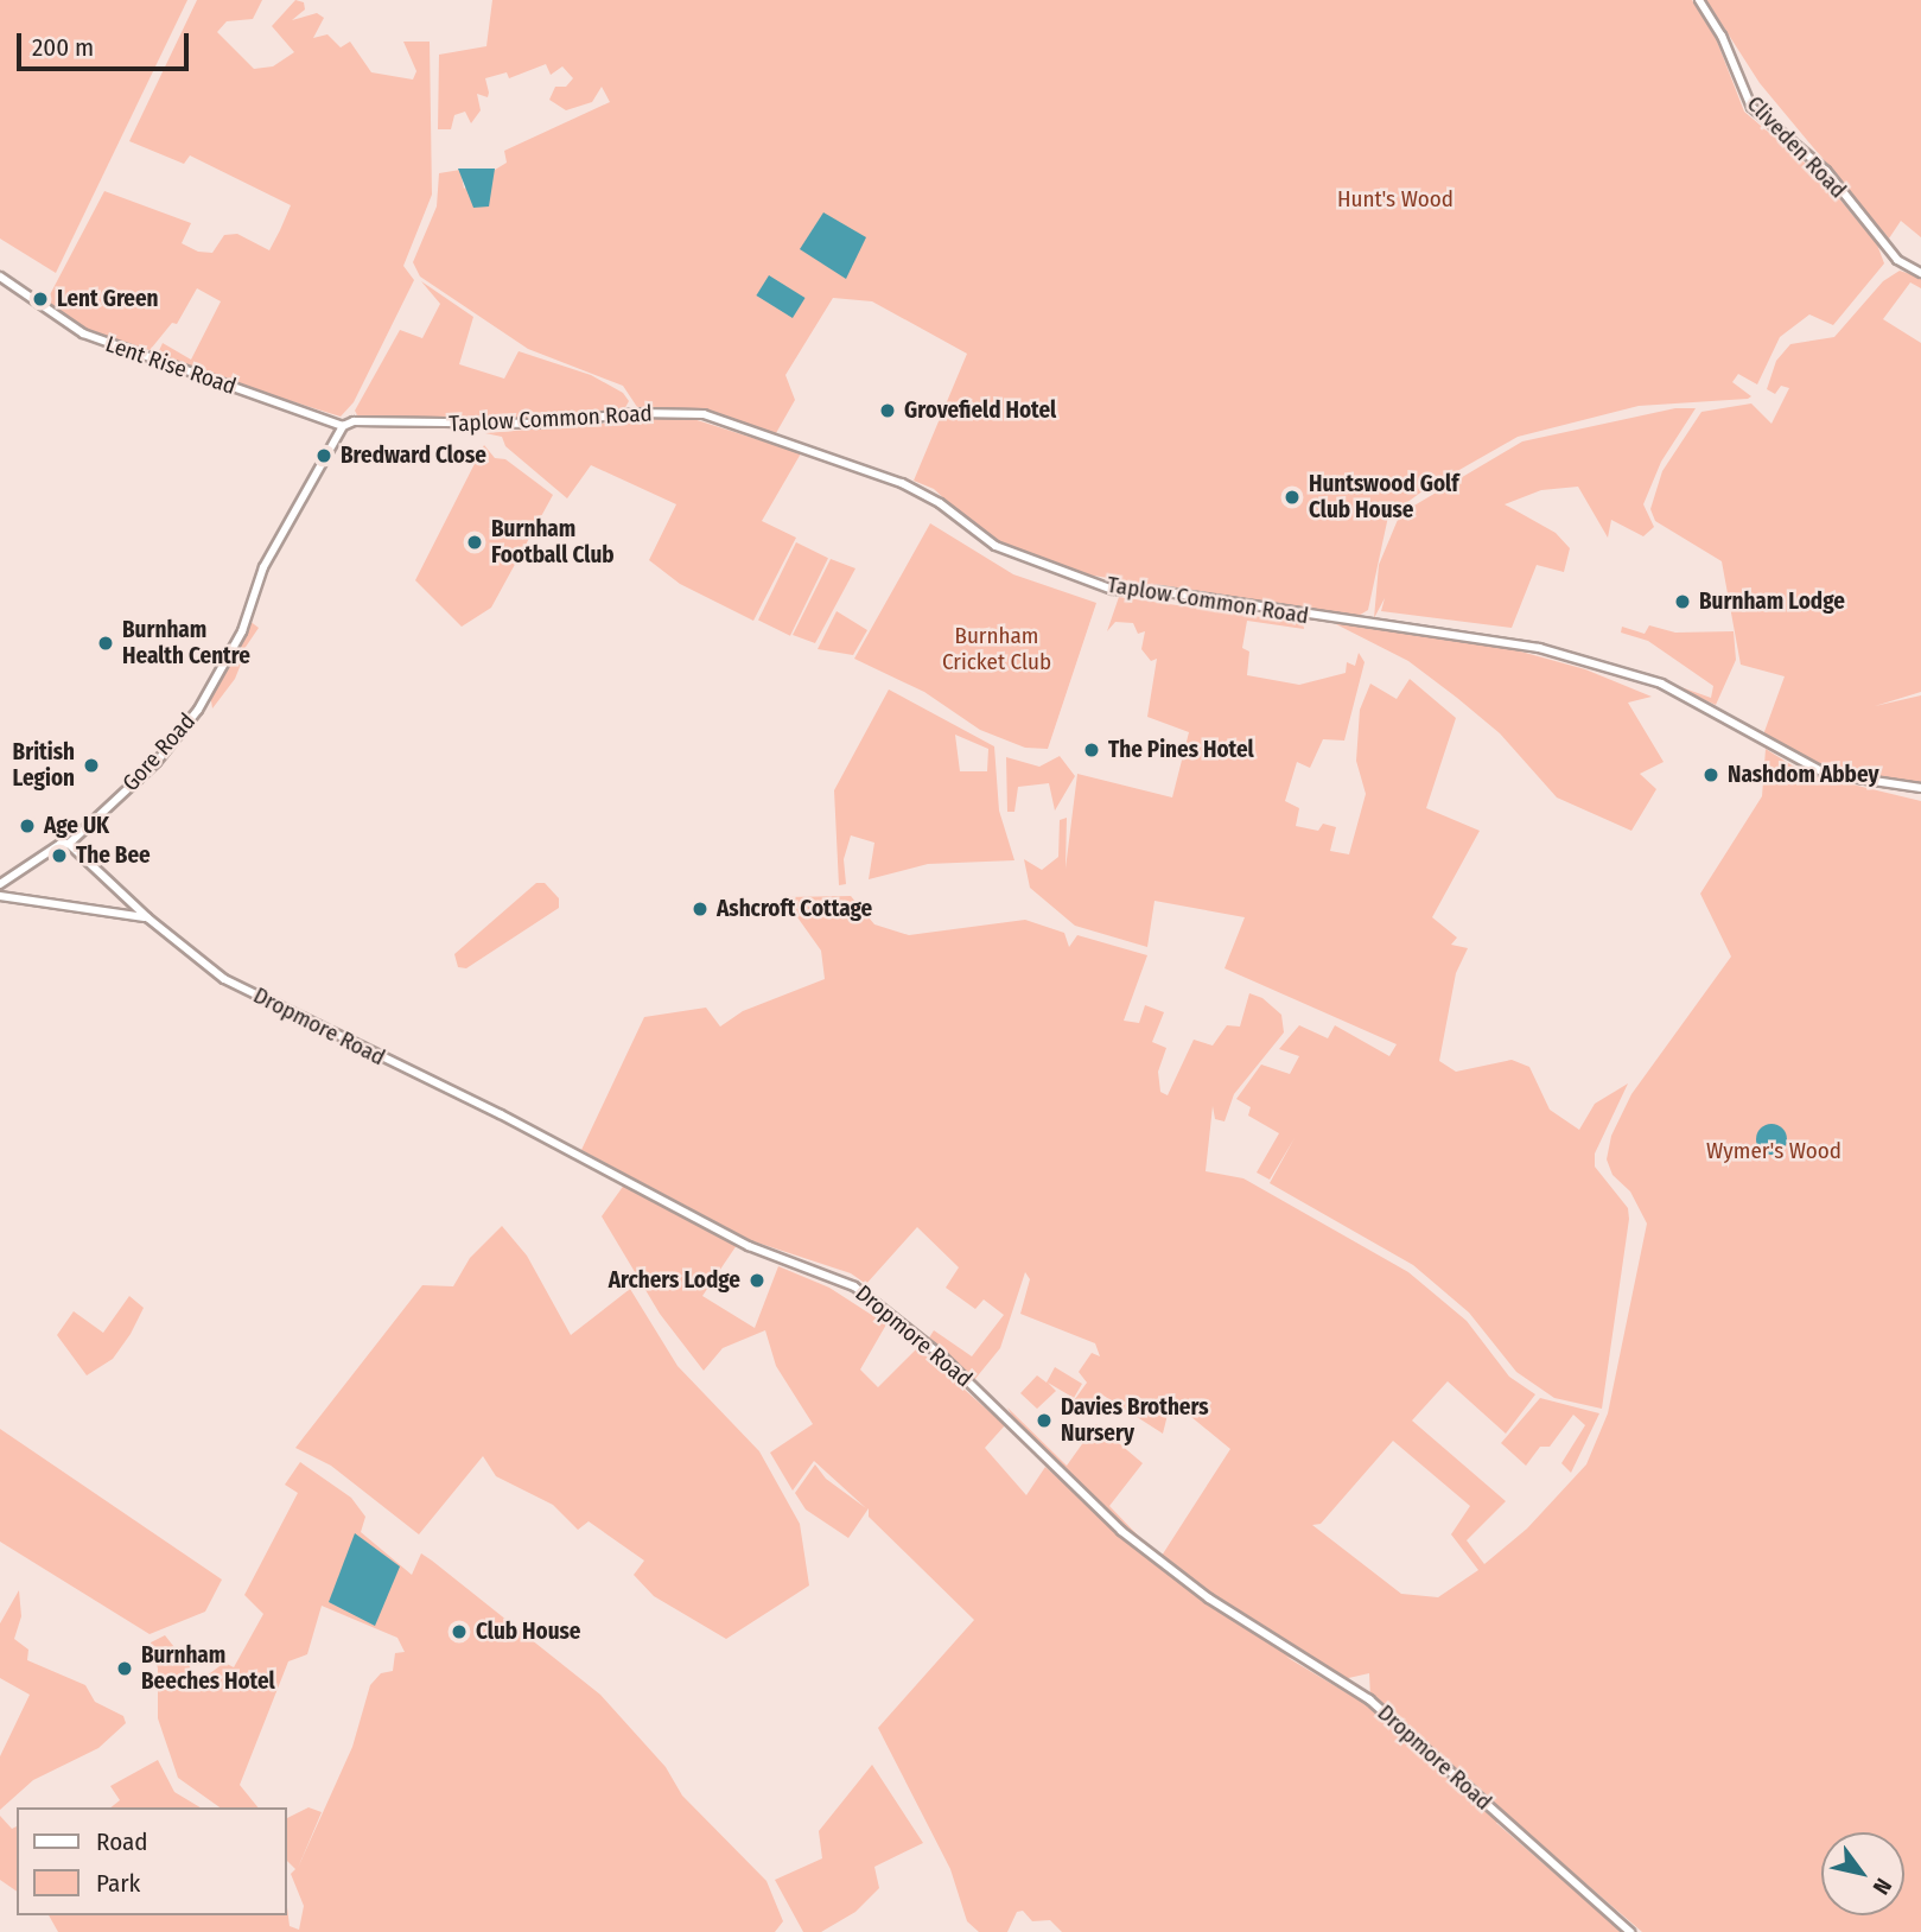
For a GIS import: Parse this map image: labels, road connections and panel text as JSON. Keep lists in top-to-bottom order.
{
  "streets": {
    "street": [
      "Cliveden Road",
      "Lent Rise Road",
      "Taplow Common Road",
      "Gore Road",
      "Dropmore Road"
    ]
  },
  "crossings": [
    ["Lent Rise Road", "Taplow Common Road"],
    ["Lent Rise Road", "Gore Road"],
    ["Taplow Common Road", "Gore Road"],
    ["Gore Road", "Dropmore Road"]
  ],
  "parks": ["Hunt's Wood", "Burnham Cricket Club", "Wymer's Wood"],
  "places": [
    "Lent Green",
    "Grovefield Hotel",
    "Bredward Close",
    "Huntswood Golf Club House",
    "Burnham Football Club",
    "Burnham Lodge",
    "Burnham Health Centre",
    "The Pines Hotel",
    "British Legion",
    "Nashdom Abbey",
    "Age UK",
    "The Bee",
    "Ashcroft Cottage",
    "Archers Lodge",
    "Davies Brothers Nursery",
    "Club House",
    "Burnham Beeches Hotel"
  ],
  "legend": ["Road", "Park"],
  "scale_bar": "200 m",
  "north": "bottom right"
}
